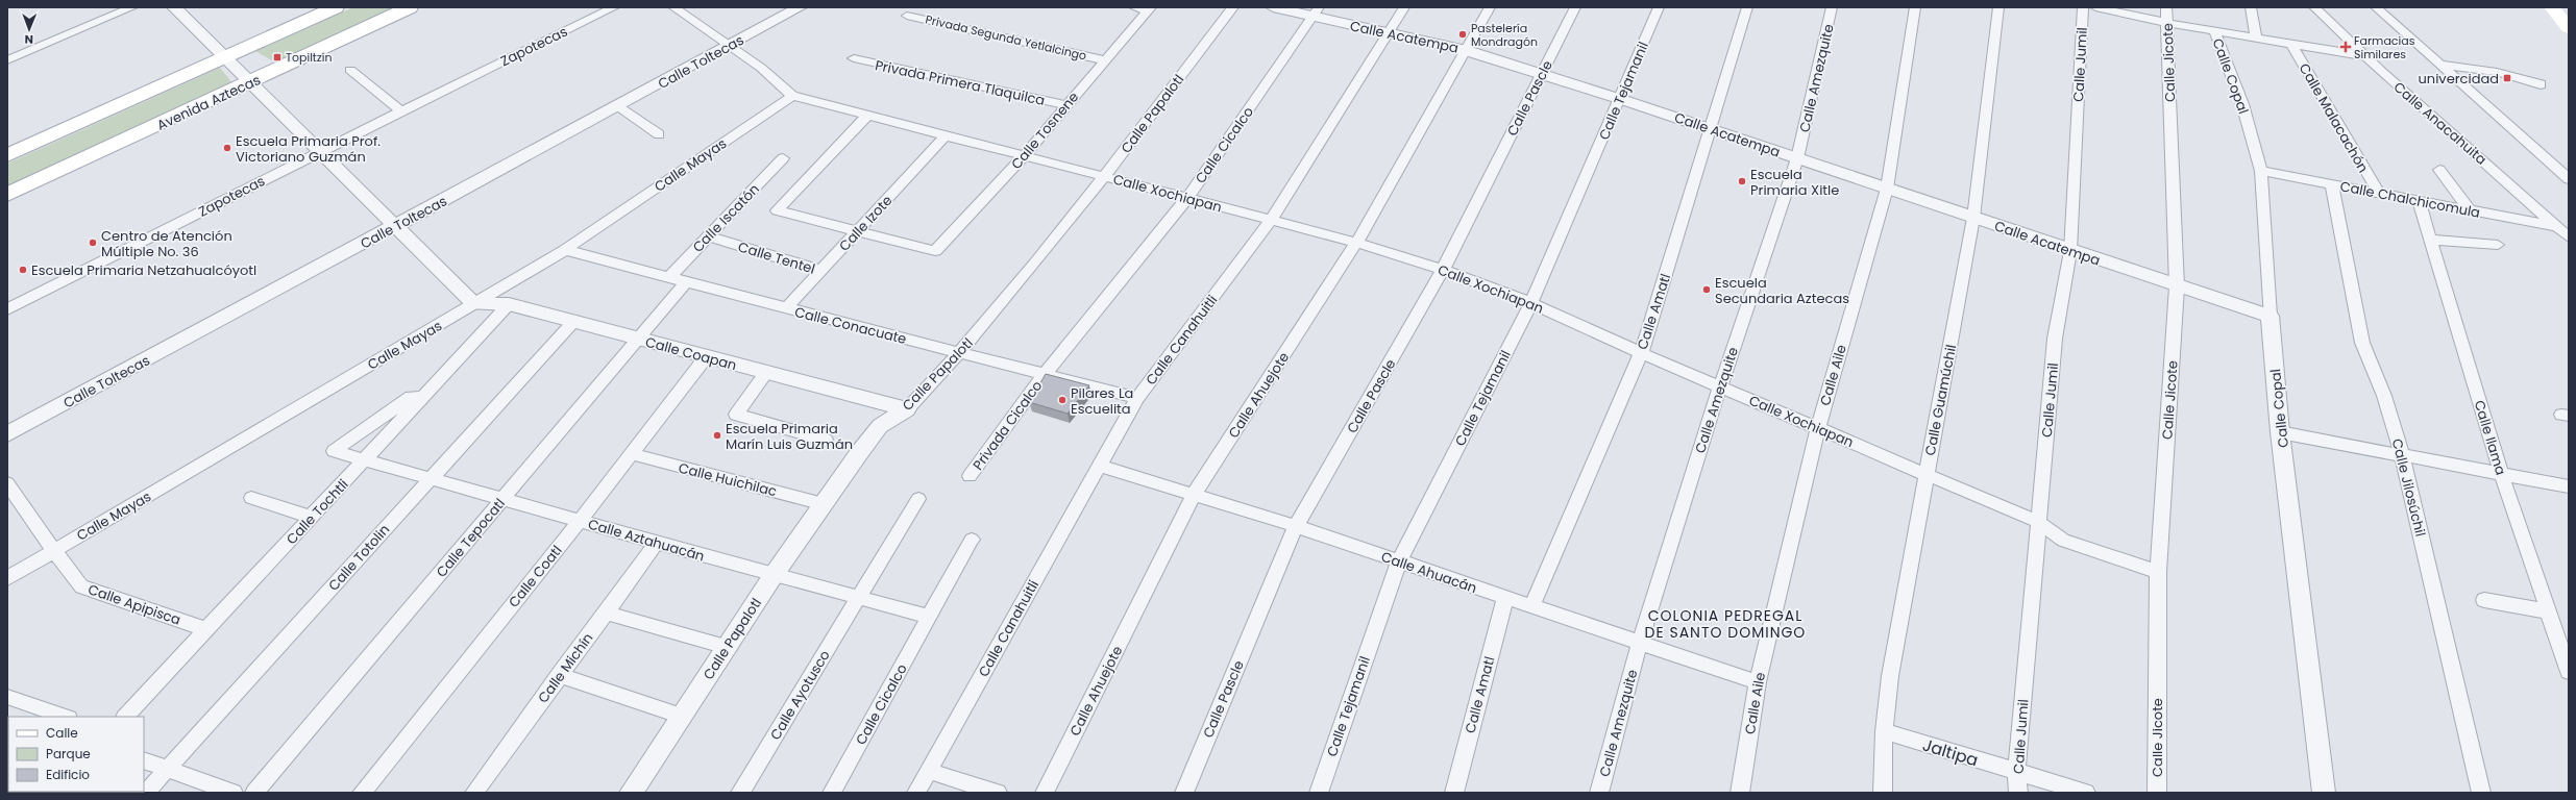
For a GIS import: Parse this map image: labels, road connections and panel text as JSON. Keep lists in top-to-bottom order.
{
  "streets": {
    "main road": ["Avenida Aztecas"],
    "street": [
      "Calle Acatempa",
      "Privada Segunda Yetlalcingo",
      "Zapotecas",
      "Calle Toltecas",
      "Calle Jicote",
      "Calle Jumil",
      "Calle Copal",
      "Calle Amezquite",
      "Privada Primera Tlaquilca",
      "Calle Tejamanil",
      "Calle Pascle",
      "Calle Papalotl",
      "Calle Malacachón",
      "Calle Anacahuita",
      "Calle Tosnene",
      "Calle Cicalco",
      "Calle Mayas",
      "Calle Xochiapan",
      "Calle Chalchicomula",
      "Calle Iscatón",
      "Calle Izote",
      "Calle Tentel",
      "Calle Amatl",
      "Calle Conacuate",
      "Calle Canahuitli",
      "Calle Coapan",
      "Calle Aile",
      "Calle Ahuejote",
      "Calle Guamúchil",
      "Privada Cicalco",
      "Calle Ilama",
      "Calle Huichilac",
      "Calle Jilosúchil",
      "Calle Tochtli",
      "Calle Tepocatl",
      "Calle Aztahuacán",
      "Calle Totolin",
      "Calle Ahuacán",
      "Calle Coatl",
      "Calle Apipisca",
      "Calle Michín",
      "Calle Ayotusco",
      "Jaltipa"
    ]
  },
  "crossings": [
    ["Calle Acatempa", "Calle Jicote"],
    ["Calle Acatempa", "Calle Jumil"],
    ["Calle Acatempa", "Calle Copal"],
    ["Calle Acatempa", "Calle Amezquite"],
    ["Calle Acatempa", "Calle Tejamanil"],
    ["Calle Acatempa", "Calle Pascle"],
    ["Calle Acatempa", "Calle Cicalco"],
    ["Calle Acatempa", "Calle Amatl"],
    ["Calle Acatempa", "Calle Canahuitli"],
    ["Calle Acatempa", "Calle Aile"],
    ["Calle Acatempa", "Calle Ahuejote"],
    ["Calle Acatempa", "Calle Guamúchil"],
    ["Privada Segunda Yetlalcingo", "Calle Tosnene"],
    ["Calle Jicote", "Calle Xochiapan"],
    ["Calle Jumil", "Calle Xochiapan"],
    ["Calle Jumil", "Jaltipa"],
    ["Calle Copal", "Calle Chalchicomula"],
    ["Calle Amezquite", "Calle Xochiapan"],
    ["Calle Amezquite", "Calle Ahuacán"],
    ["Privada Primera Tlaquilca", "Calle Tosnene"],
    ["Calle Tejamanil", "Calle Xochiapan"],
    ["Calle Tejamanil", "Calle Ahuacán"],
    ["Calle Pascle", "Calle Xochiapan"],
    ["Calle Pascle", "Calle Ahuacán"],
    ["Calle Papalotl", "Calle Xochiapan"],
    ["Calle Papalotl", "Calle Conacuate"],
    ["Calle Papalotl", "Calle Coapan"],
    ["Calle Papalotl", "Calle Huichilac"],
    ["Calle Papalotl", "Calle Aztahuacán"],
    ["Calle Malacachón", "Calle Chalchicomula"],
    ["Calle Anacahuita", "Calle Chalchicomula"],
    ["Calle Tosnene", "Calle Xochiapan"],
    ["Calle Tosnene", "Calle Izote"],
    ["Calle Cicalco", "Calle Xochiapan"],
    ["Calle Cicalco", "Calle Conacuate"],
    ["Calle Cicalco", "Privada Cicalco"],
    ["Calle Cicalco", "Calle Aztahuacán"],
    ["Calle Mayas", "Calle Xochiapan"],
    ["Calle Mayas", "Calle Conacuate"],
    ["Calle Mayas", "Calle Coapan"],
    ["Calle Mayas", "Calle Apipisca"],
    ["Calle Xochiapan", "Calle Izote"],
    ["Calle Xochiapan", "Calle Amatl"],
    ["Calle Xochiapan", "Calle Canahuitli"],
    ["Calle Xochiapan", "Calle Aile"],
    ["Calle Xochiapan", "Calle Ahuejote"],
    ["Calle Xochiapan", "Calle Guamúchil"],
    ["Calle Chalchicomula", "Calle Ilama"],
    ["Calle Chalchicomula", "Calle Jilosúchil"],
    ["Calle Iscatón", "Calle Tentel"],
    ["Calle Iscatón", "Calle Conacuate"],
    ["Calle Izote", "Calle Tentel"],
    ["Calle Izote", "Calle Conacuate"],
    ["Calle Amatl", "Calle Ahuacán"],
    ["Calle Conacuate", "Calle Canahuitli"],
    ["Calle Conacuate", "Privada Cicalco"],
    ["Calle Conacuate", "Calle Tepocatl"],
    ["Calle Canahuitli", "Calle Ahuacán"],
    ["Calle Coapan", "Calle Tochtli"],
    ["Calle Coapan", "Calle Tepocatl"],
    ["Calle Coapan", "Calle Totolin"],
    ["Calle Coapan", "Calle Coatl"],
    ["Calle Aile", "Calle Ahuacán"],
    ["Calle Ahuejote", "Calle Ahuacán"],
    ["Calle Guamúchil", "Jaltipa"],
    ["Calle Huichilac", "Calle Coatl"],
    ["Calle Tochtli", "Calle Aztahuacán"],
    ["Calle Tochtli", "Calle Apipisca"],
    ["Calle Tepocatl", "Calle Aztahuacán"],
    ["Calle Aztahuacán", "Calle Totolin"],
    ["Calle Aztahuacán", "Calle Coatl"],
    ["Calle Aztahuacán", "Calle Michín"],
    ["Calle Aztahuacán", "Calle Ayotusco"]
  ],
  "districts": ["COLONIA PEDREGAL DE SANTO DOMINGO"],
  "places": {
    "other": [
      "Pastelería Mondragón",
      "Escuela Primaria Prof. Victoriano Guzmán",
      "Escuela Primaria Xitle",
      "Centro de Atención Múltiple No. 36",
      "Escuela Primaria Netzahualcóyotl",
      "Escuela Secundaria Aztecas",
      "Pilares La Escuelita",
      "Escuela Primaria Marín Luis Guzmán"
    ],
    "health": ["Farmacias Similares"],
    "transit": ["Topiltzín", "univercidad"]
  },
  "legend": ["Calle", "Parque", "Edificio"],
  "north": "bottom"
}
